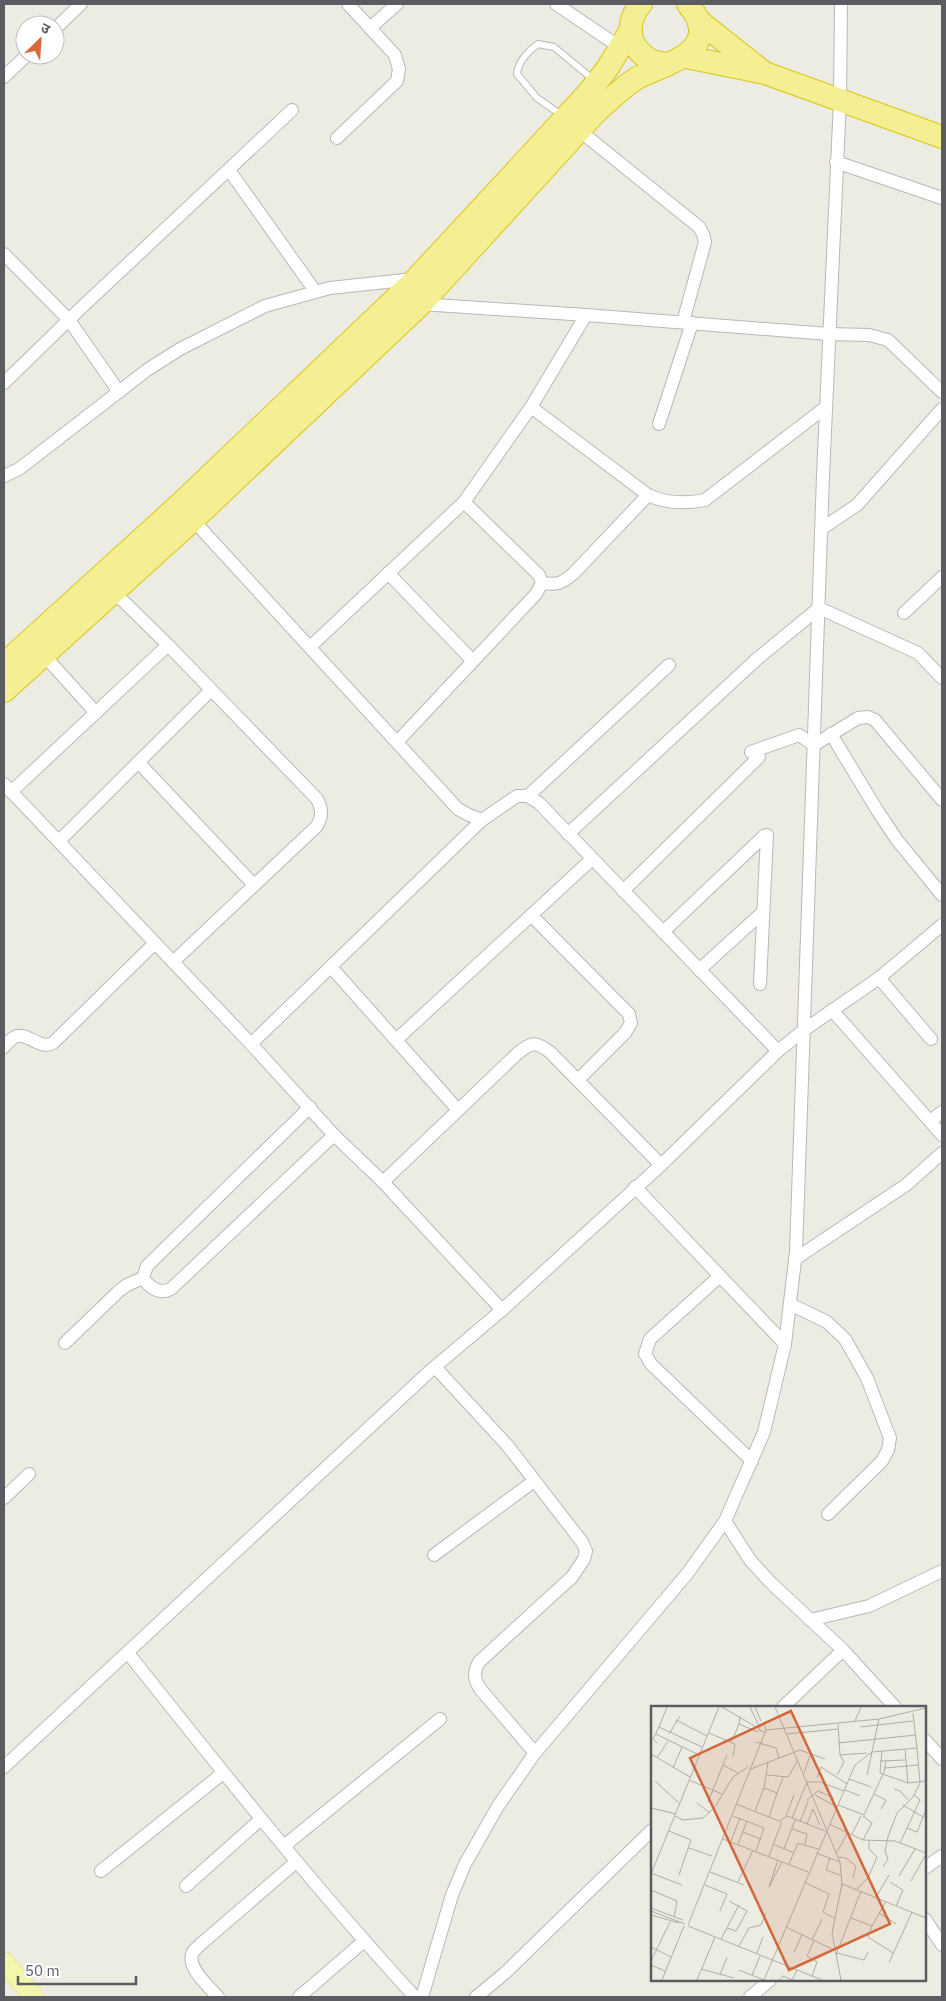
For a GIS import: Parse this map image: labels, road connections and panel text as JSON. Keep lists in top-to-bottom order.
{
  "scale_bar": "50 m",
  "north": "top right"
}
